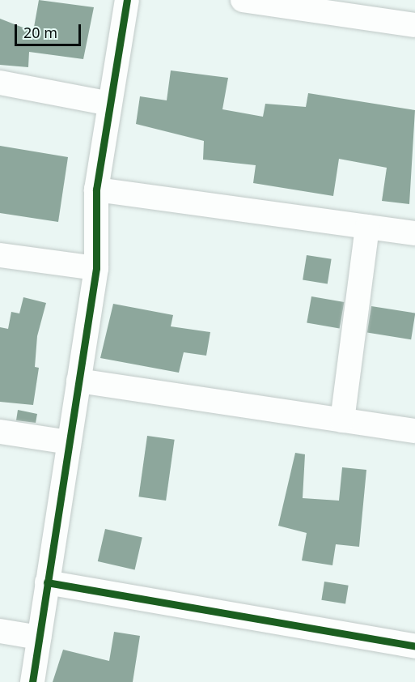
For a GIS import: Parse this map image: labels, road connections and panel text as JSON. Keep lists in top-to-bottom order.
{
  "scale_bar": "20 m"
}
